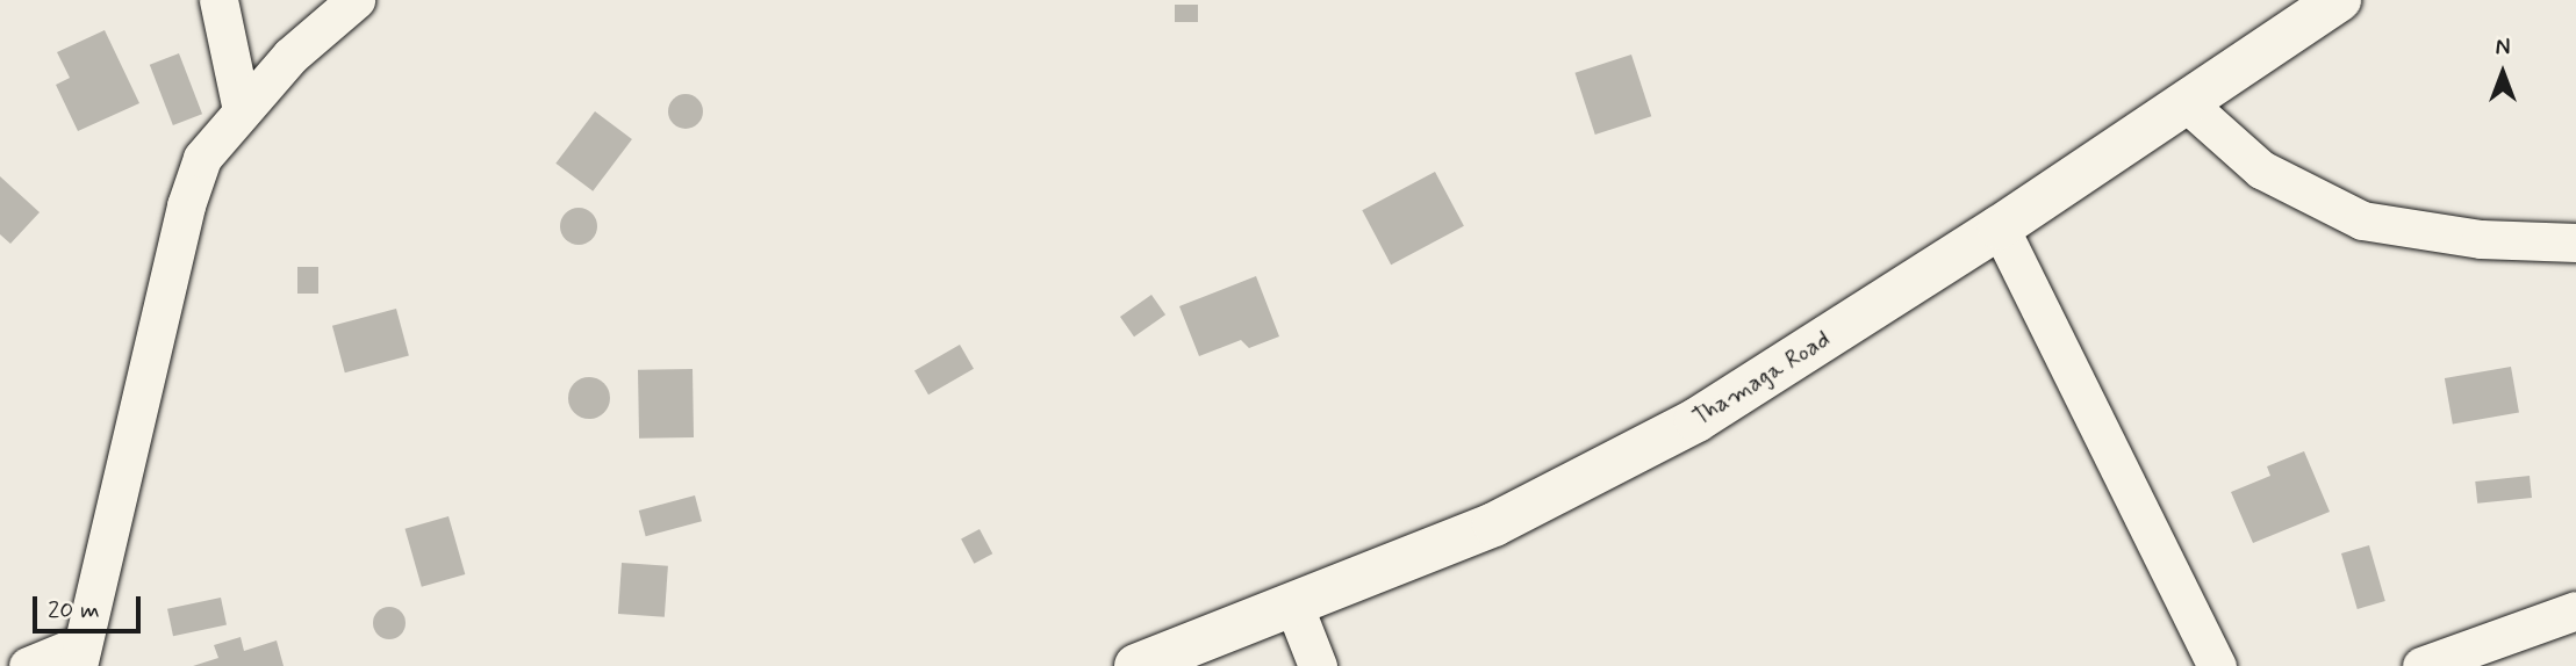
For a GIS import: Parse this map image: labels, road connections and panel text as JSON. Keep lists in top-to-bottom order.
{
  "streets": {
    "main road": ["Thamaga Road"]
  },
  "scale_bar": "20 m",
  "north": "top"
}
